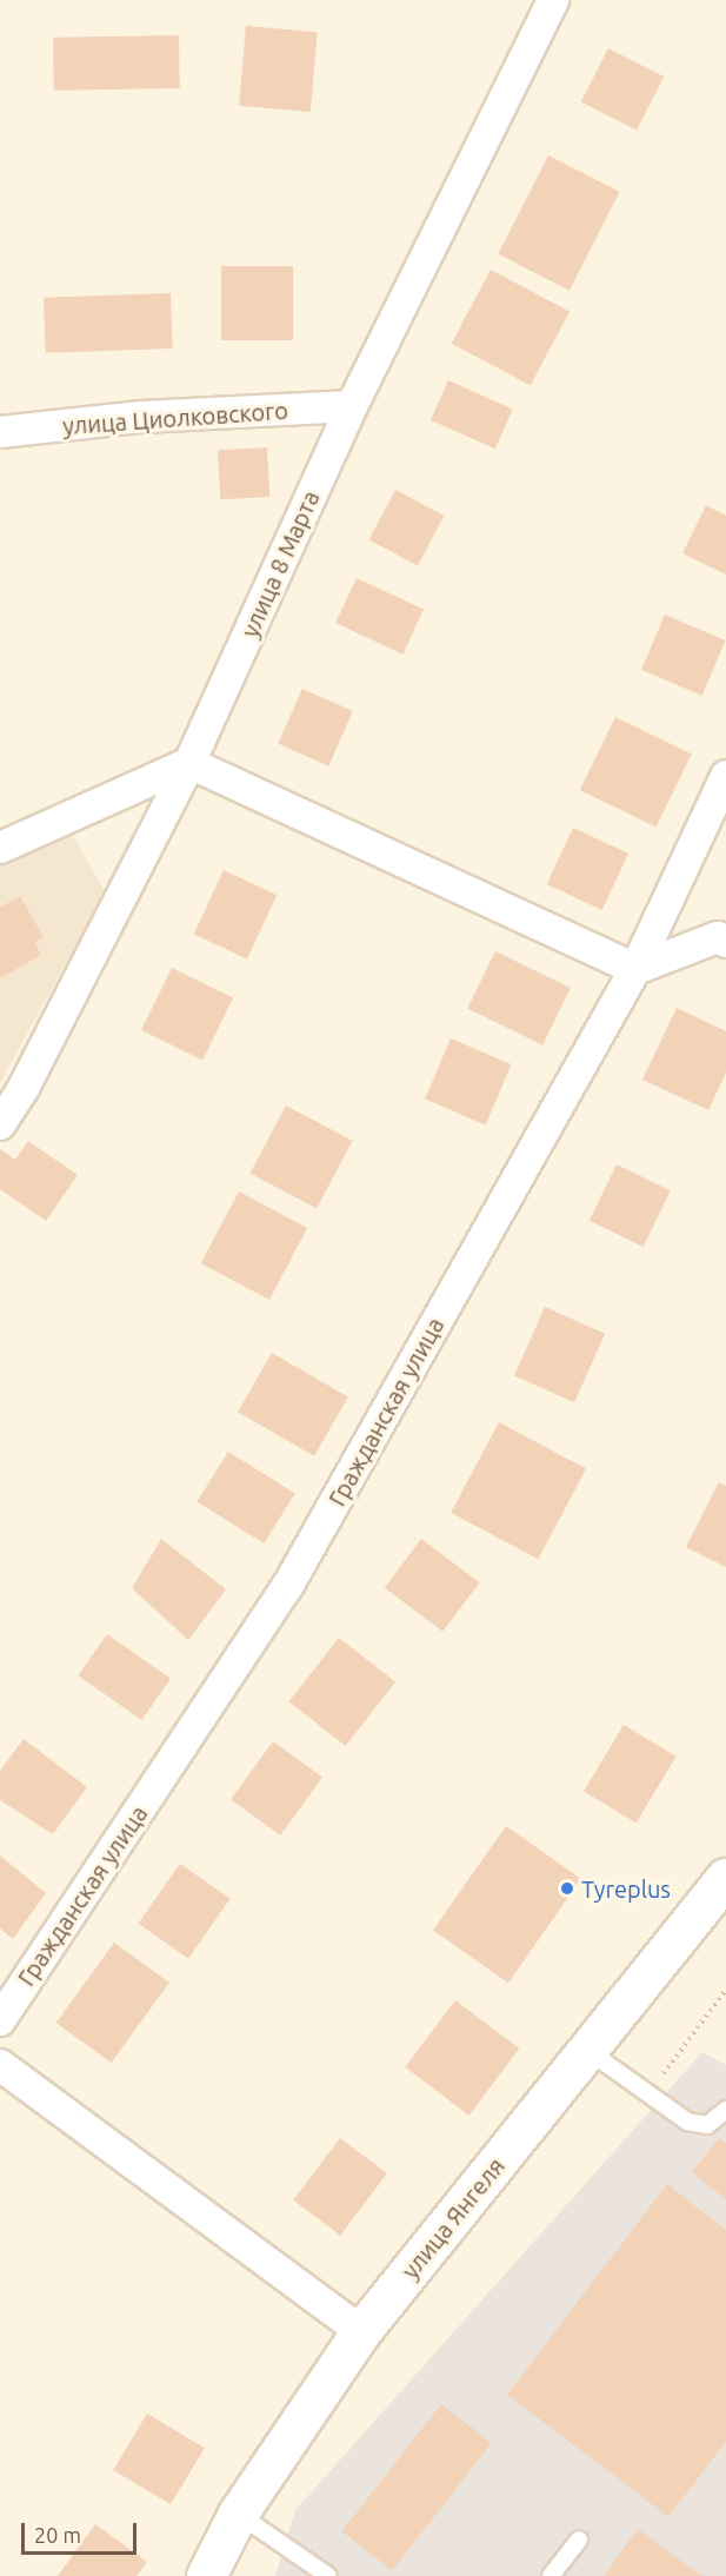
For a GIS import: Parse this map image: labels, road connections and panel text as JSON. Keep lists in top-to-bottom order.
{
  "streets": {
    "street": [
      "улица Циолковского",
      "улица 8 Марта",
      "Гражданская улица",
      "улица Янгеля"
    ]
  },
  "crossings": [
    ["улица Циолковского", "улица 8 Марта"]
  ],
  "places": ["Tyreplus"],
  "scale_bar": "20 m"
}
